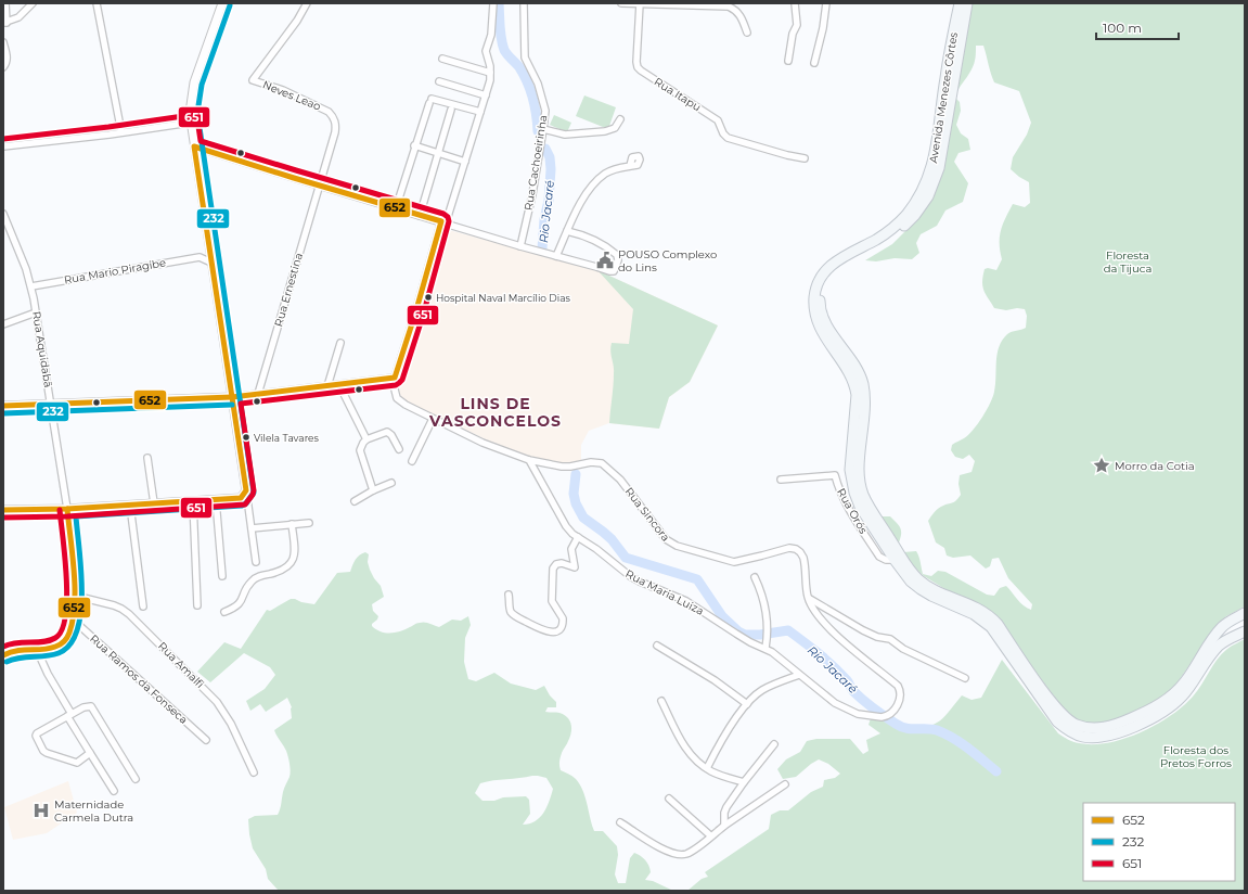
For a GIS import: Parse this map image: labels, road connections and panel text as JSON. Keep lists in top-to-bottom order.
{
  "streets": {
    "main road": ["Avenida Menezes Côrtes"],
    "street": [
      "Rua Itapu",
      "Neves Leao",
      "Rua Cachoeirinha",
      "Rua Mario Piragibe",
      "Rua Ernestina",
      "Rua Aquidabã",
      "Rua Orós",
      "Rua Sincora",
      "Rua Maria Luiza",
      "Rua Amalfi",
      "Rua Ramos da Fonseca"
    ]
  },
  "crossings": [
    ["Neves Leao", "Rua Ernestina"],
    ["Avenida Menezes Côrtes", "Rua Orós"],
    ["Rua Mario Piragibe", "Rua Aquidabã"],
    ["Rua Aquidabã", "Rua Amalfi"],
    ["Rua Aquidabã", "Rua Ramos da Fonseca"],
    ["Rua Sincora", "Rua Maria Luiza"]
  ],
  "districts": ["LINS DE VASCONCELOS"],
  "water": ["Rio Jacaré"],
  "parks": ["Floresta da Tijuca", "Floresta dos Pretos Forros"],
  "places": {
    "public building": ["POUSO Complexo do Lins"],
    "other": ["Hospital Naval Marcílio Dias", "Vilela Tavares"],
    "place": ["Morro da Cotia"],
    "hospital": ["Maternidade Carmela Dutra"]
  },
  "lines": ["transit line 232", "transit line 651", "transit line 652"],
  "legend": ["652", "232", "651"],
  "scale_bar": "100 m"
}
